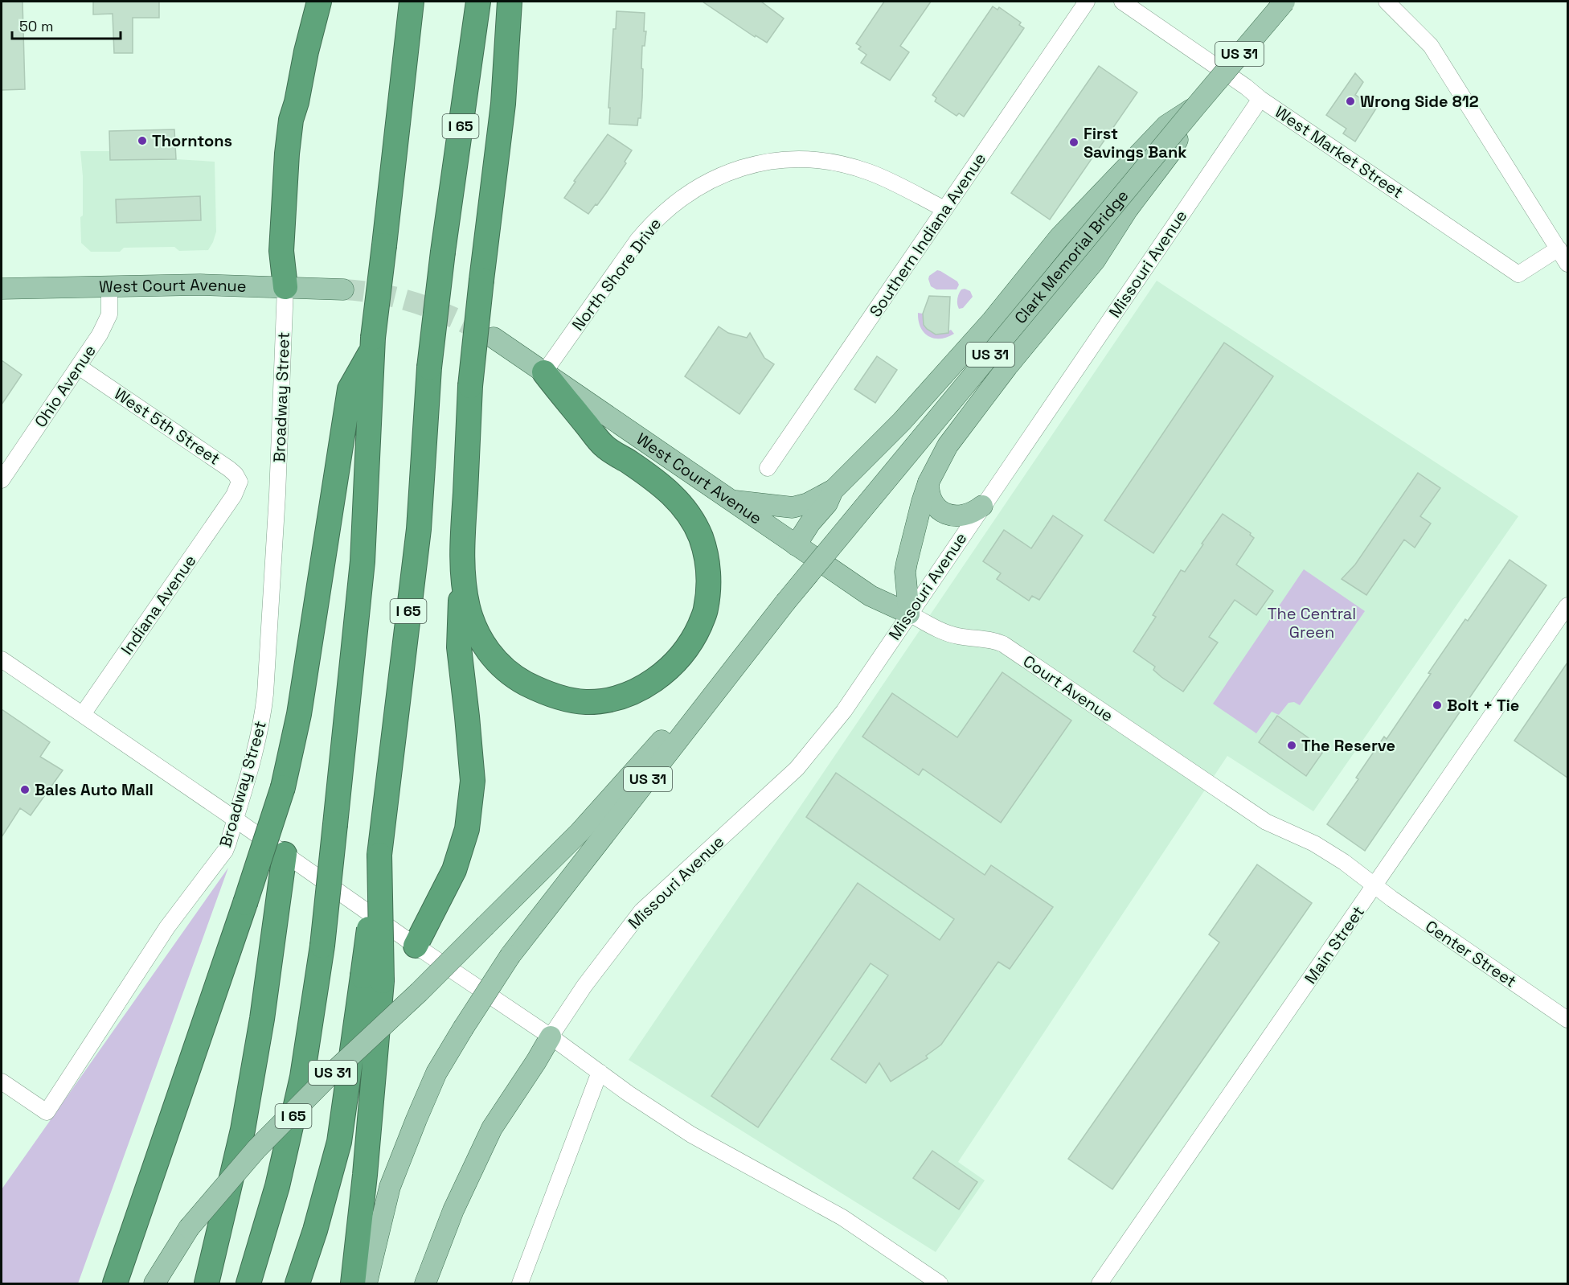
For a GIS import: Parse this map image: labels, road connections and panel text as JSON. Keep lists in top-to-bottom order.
{
  "streets": {
    "highway": ["I 65"],
    "main road": ["US 31", "Clark Memorial Bridge", "West Court Avenue"],
    "street": [
      "West Market Street",
      "Southern Indiana Avenue",
      "Missouri Avenue",
      "North Shore Drive",
      "Ohio Avenue",
      "Broadway Street",
      "West 5th Street",
      "Indiana Avenue",
      "Court Avenue",
      "Main Street",
      "Center Street"
    ]
  },
  "crossings": [
    ["US 31", "Clark Memorial Bridge"],
    ["West Market Street", "Missouri Avenue"],
    ["Southern Indiana Avenue", "North Shore Drive"],
    ["Missouri Avenue", "West Court Avenue"],
    ["Missouri Avenue", "Court Avenue"],
    ["North Shore Drive", "West Court Avenue"],
    ["West Court Avenue", "Ohio Avenue"],
    ["West Court Avenue", "Broadway Street"],
    ["West Court Avenue", "Court Avenue"],
    ["Ohio Avenue", "West 5th Street"],
    ["West 5th Street", "Indiana Avenue"],
    ["Court Avenue", "Center Street"],
    ["Main Street", "Center Street"]
  ],
  "parks": ["The Central Green"],
  "places": [
    "Wrong Side 812",
    "Thorntons",
    "First Savings Bank",
    "Bolt + Tie",
    "The Reserve",
    "Bales Auto Mall"
  ],
  "scale_bar": "50 m"
}
